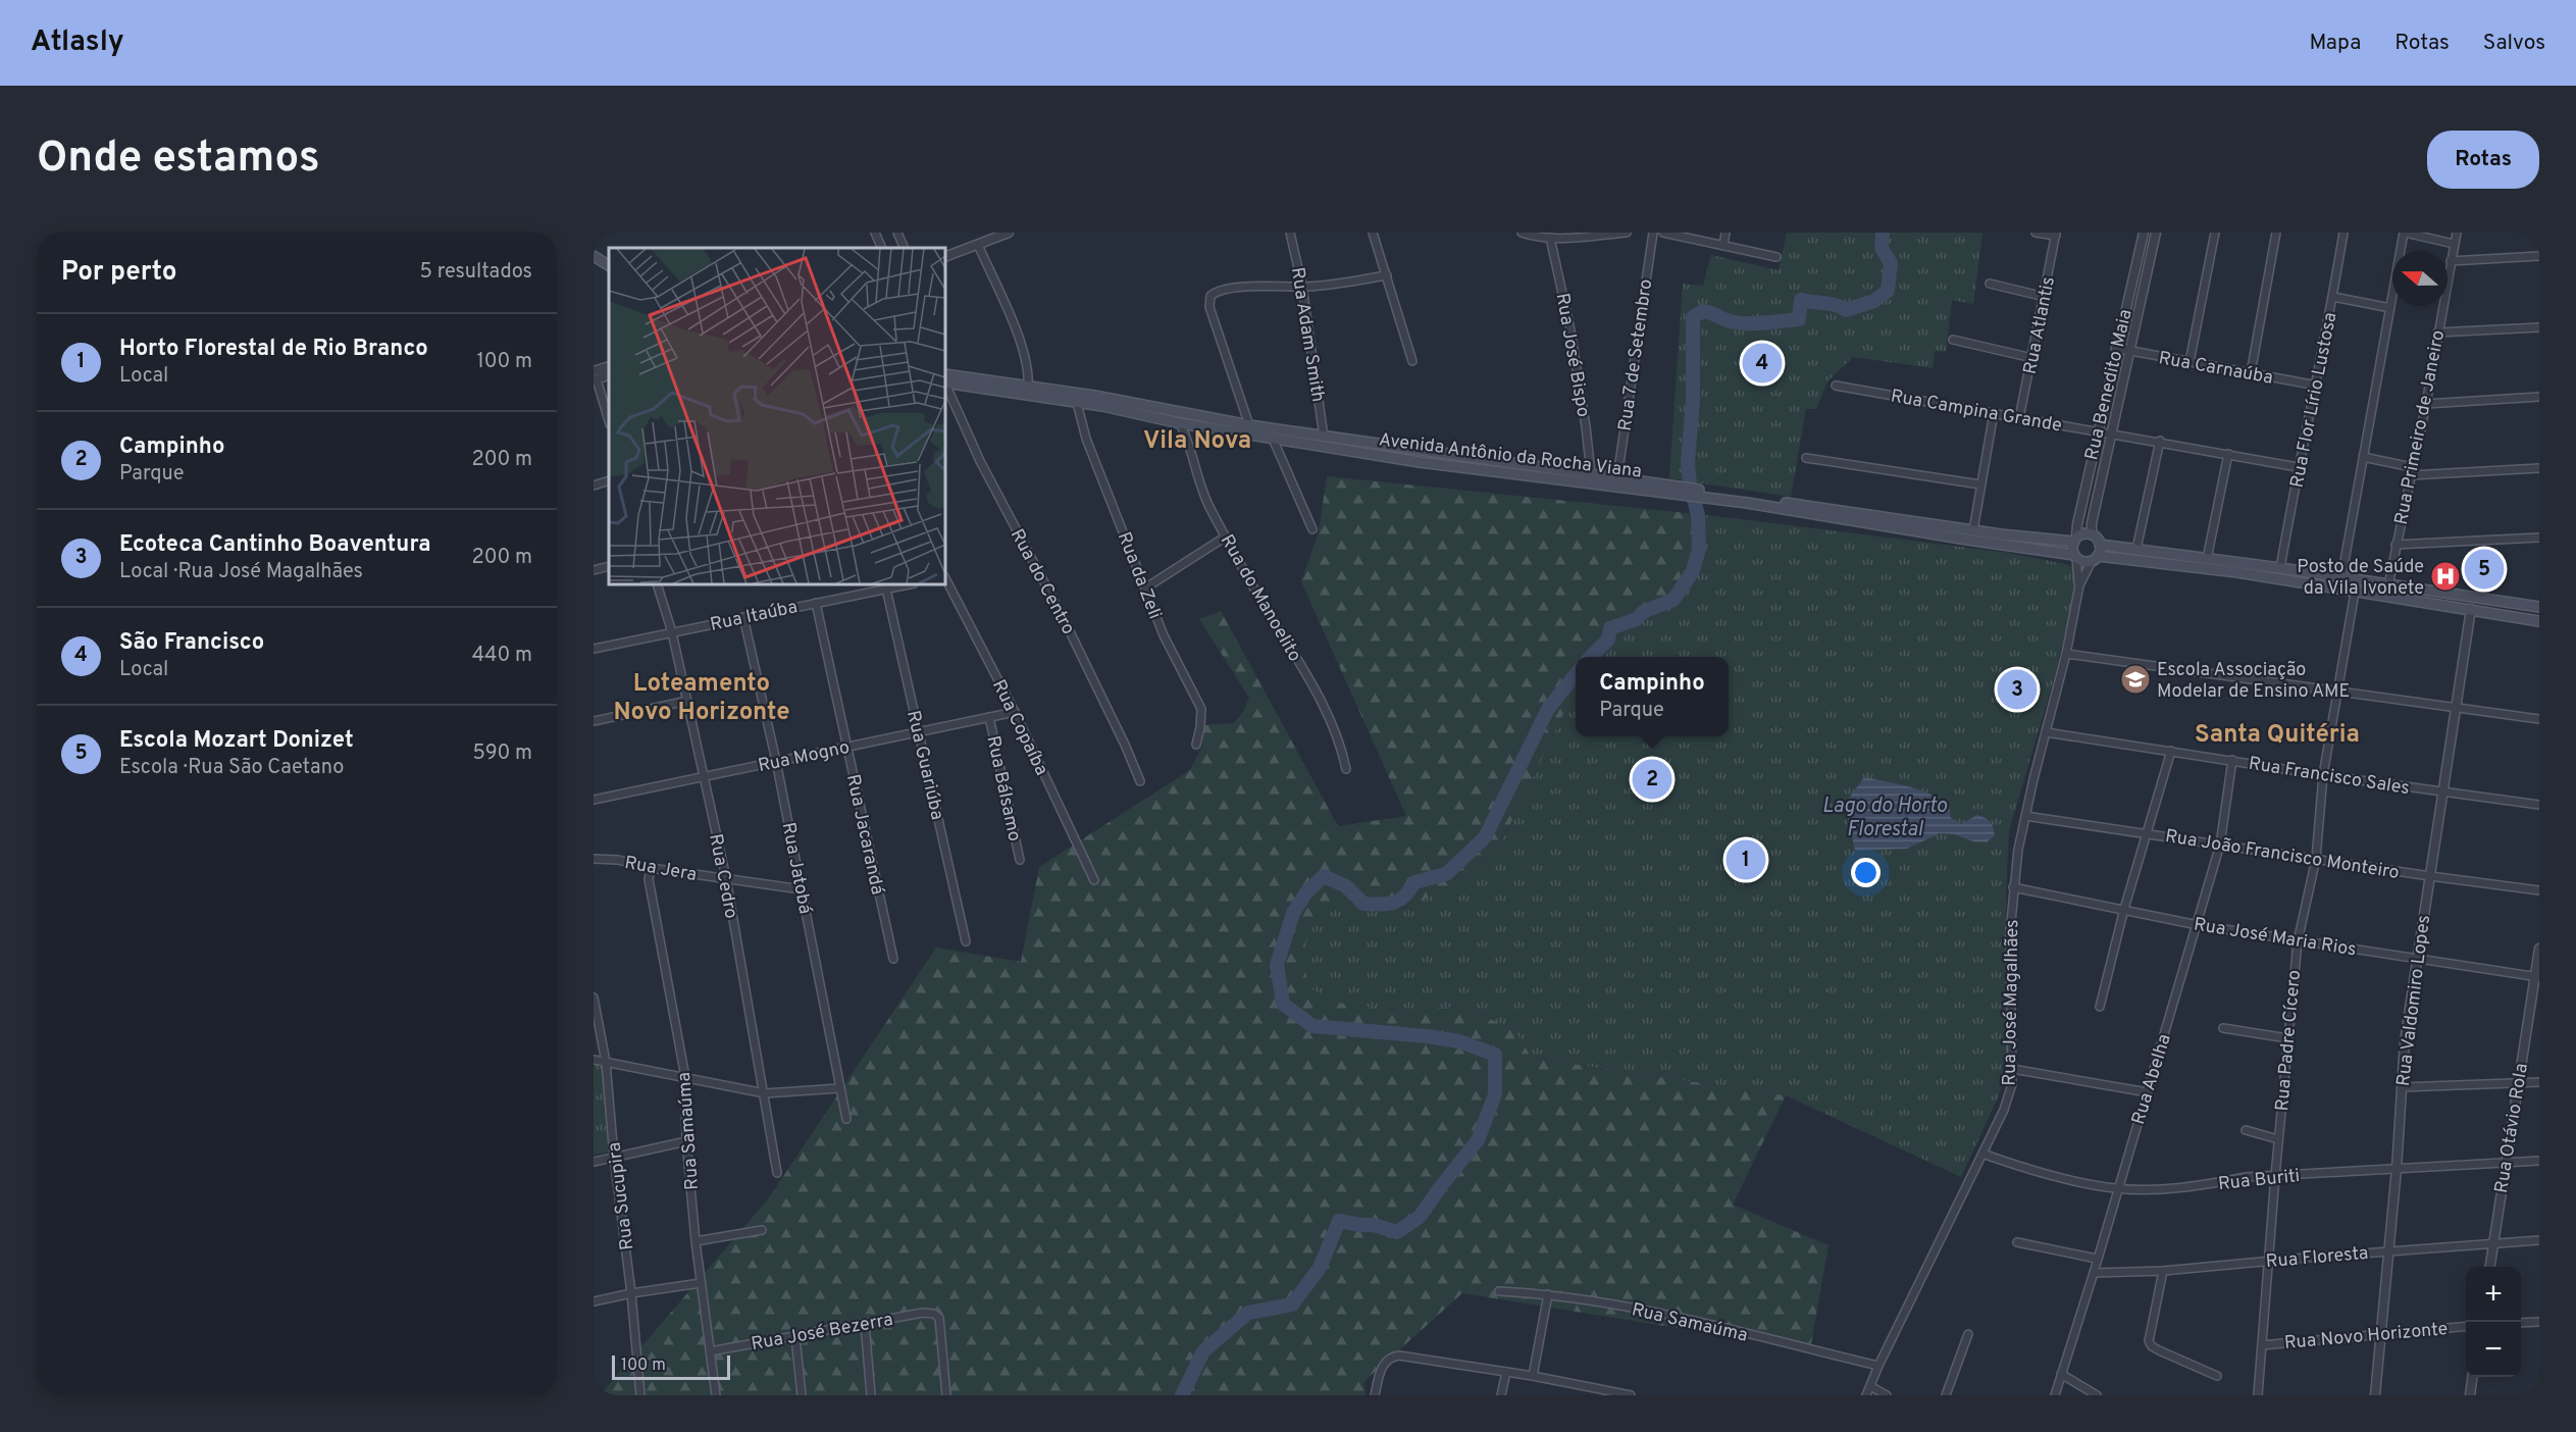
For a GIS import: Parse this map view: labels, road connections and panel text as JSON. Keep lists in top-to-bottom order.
{
  "streets": {
    "main road": ["Avenida Antônio da Rocha Viana"],
    "street": [
      "Rua Atlantis",
      "Rua Adam Smith",
      "Rua José Bispo",
      "Rua 7 de Setembro",
      "Rua Carnaúba",
      "Rua Benedito Maia",
      "Rua Flor Lírio Lustosa",
      "Rua Campina Grande",
      "Rua Primeiro de Janeiro",
      "Rua da Zeli",
      "Rua do Centro",
      "Rua do Manoelito",
      "Rua Itaúba",
      "Rua Copaíba",
      "Rua Mogno",
      "Rua Guariúba",
      "Rua Francisco Sales",
      "Rua Bálsamo",
      "Rua Jacarandá",
      "Rua João Francisco Monteiro",
      "Rua Jera",
      "Rua Jatobá",
      "Rua Cedro",
      "Rua José Maria Rios",
      "Rua Valdomiro Lopes",
      "Rua José Magalhães",
      "Rua Padre Cícero",
      "Rua Abelha",
      "Rua Otávio Rola",
      "Rua Samaúma",
      "Rua Buriti",
      "Rua Sucupira",
      "Rua Floresta",
      "Rua José Bezerra",
      "Rua Novo Horizonte"
    ]
  },
  "crossings": [
    ["Rua Atlantis", "Rua Campina Grande"],
    ["Rua Adam Smith", "Avenida Antônio da Rocha Viana"],
    ["Rua José Bispo", "Avenida Antônio da Rocha Viana"],
    ["Rua 7 de Setembro", "Avenida Antônio da Rocha Viana"],
    ["Rua Carnaúba", "Rua Benedito Maia"],
    ["Rua Carnaúba", "Rua Flor Lírio Lustosa"],
    ["Rua Benedito Maia", "Rua Campina Grande"],
    ["Rua Benedito Maia", "Avenida Antônio da Rocha Viana"],
    ["Rua Benedito Maia", "Rua José Magalhães"],
    ["Rua Flor Lírio Lustosa", "Rua Campina Grande"],
    ["Avenida Antônio da Rocha Viana", "Rua da Zeli"],
    ["Avenida Antônio da Rocha Viana", "Rua do Manoelito"],
    ["Avenida Antônio da Rocha Viana", "Rua José Magalhães"],
    ["Rua Itaúba", "Rua Guariúba"],
    ["Rua Itaúba", "Rua Jacarandá"],
    ["Rua Itaúba", "Rua Jatobá"],
    ["Rua Itaúba", "Rua Cedro"],
    ["Rua Copaíba", "Rua Mogno"],
    ["Rua Mogno", "Rua Guariúba"],
    ["Rua Mogno", "Rua Bálsamo"],
    ["Rua Mogno", "Rua Jacarandá"],
    ["Rua Mogno", "Rua Jatobá"],
    ["Rua Mogno", "Rua Cedro"],
    ["Rua Francisco Sales", "Rua Valdomiro Lopes"],
    ["Rua Francisco Sales", "Rua José Magalhães"],
    ["Rua Francisco Sales", "Rua Padre Cícero"],
    ["Rua Francisco Sales", "Rua Abelha"],
    ["Rua João Francisco Monteiro", "Rua Valdomiro Lopes"],
    ["Rua João Francisco Monteiro", "Rua José Magalhães"],
    ["Rua João Francisco Monteiro", "Rua Padre Cícero"],
    ["Rua João Francisco Monteiro", "Rua Abelha"],
    ["Rua Jera", "Rua Jatobá"],
    ["Rua Jera", "Rua Cedro"],
    ["Rua Jera", "Rua Samaúma"],
    ["Rua José Maria Rios", "Rua Valdomiro Lopes"],
    ["Rua José Maria Rios", "Rua José Magalhães"],
    ["Rua José Maria Rios", "Rua Padre Cícero"],
    ["Rua José Maria Rios", "Rua Abelha"],
    ["Rua José Maria Rios", "Rua Otávio Rola"],
    ["Rua Valdomiro Lopes", "Rua Buriti"],
    ["Rua Valdomiro Lopes", "Rua Floresta"],
    ["Rua Valdomiro Lopes", "Rua Novo Horizonte"],
    ["Rua José Magalhães", "Rua Samaúma"],
    ["Rua José Magalhães", "Rua Buriti"],
    ["Rua Padre Cícero", "Rua Buriti"],
    ["Rua Padre Cícero", "Rua Floresta"],
    ["Rua Padre Cícero", "Rua Novo Horizonte"],
    ["Rua Abelha", "Rua Buriti"],
    ["Rua Abelha", "Rua Floresta"],
    ["Rua Otávio Rola", "Rua Buriti"],
    ["Rua Otávio Rola", "Rua Floresta"],
    ["Rua Samaúma", "Rua José Bezerra"]
  ],
  "districts": ["Vila Nova", "Loteamento Novo Horizonte", "Santa Quitéria"],
  "water": ["Lago do Horto Florestal"],
  "places": {
    "hospital": ["Posto de Saúde da Vila Ivonete"],
    "school or university": ["Escola Associação Modelar de Ensino AME"]
  },
  "scale_bar": "100 m",
  "north": "left",
  "page": {
    "header": "Atlasly",
    "nav": ["Mapa", "Rotas", "Salvos"],
    "buttons": "Rotas",
    "title": "Onde estamos",
    "heading": ["Por perto", "5 resultados"],
    "list": [
      {
        "mark": "1",
        "name": "Horto Florestal de Rio Branco",
        "note": "Local",
        "value": "100 m"
      },
      {
        "mark": "2",
        "name": "Campinho",
        "note": "Parque",
        "value": "200 m"
      },
      {
        "mark": "3",
        "name": "Ecoteca Cantinho Boaventura",
        "note": "Local · Rua José Magalhães",
        "value": "200 m"
      },
      {
        "mark": "4",
        "name": "São Francisco",
        "note": "Local",
        "value": "440 m"
      },
      {
        "mark": "5",
        "name": "Escola Mozart Donizet",
        "note": "Escola · Rua São Caetano",
        "value": "590 m"
      }
    ],
    "pins": [
      "4",
      "5",
      "3",
      "2",
      "1"
    ],
    "popup": ["Campinho", "Parque"],
    "map_buttons": ["+", "−"],
    "scale": "100 m"
  }
}
